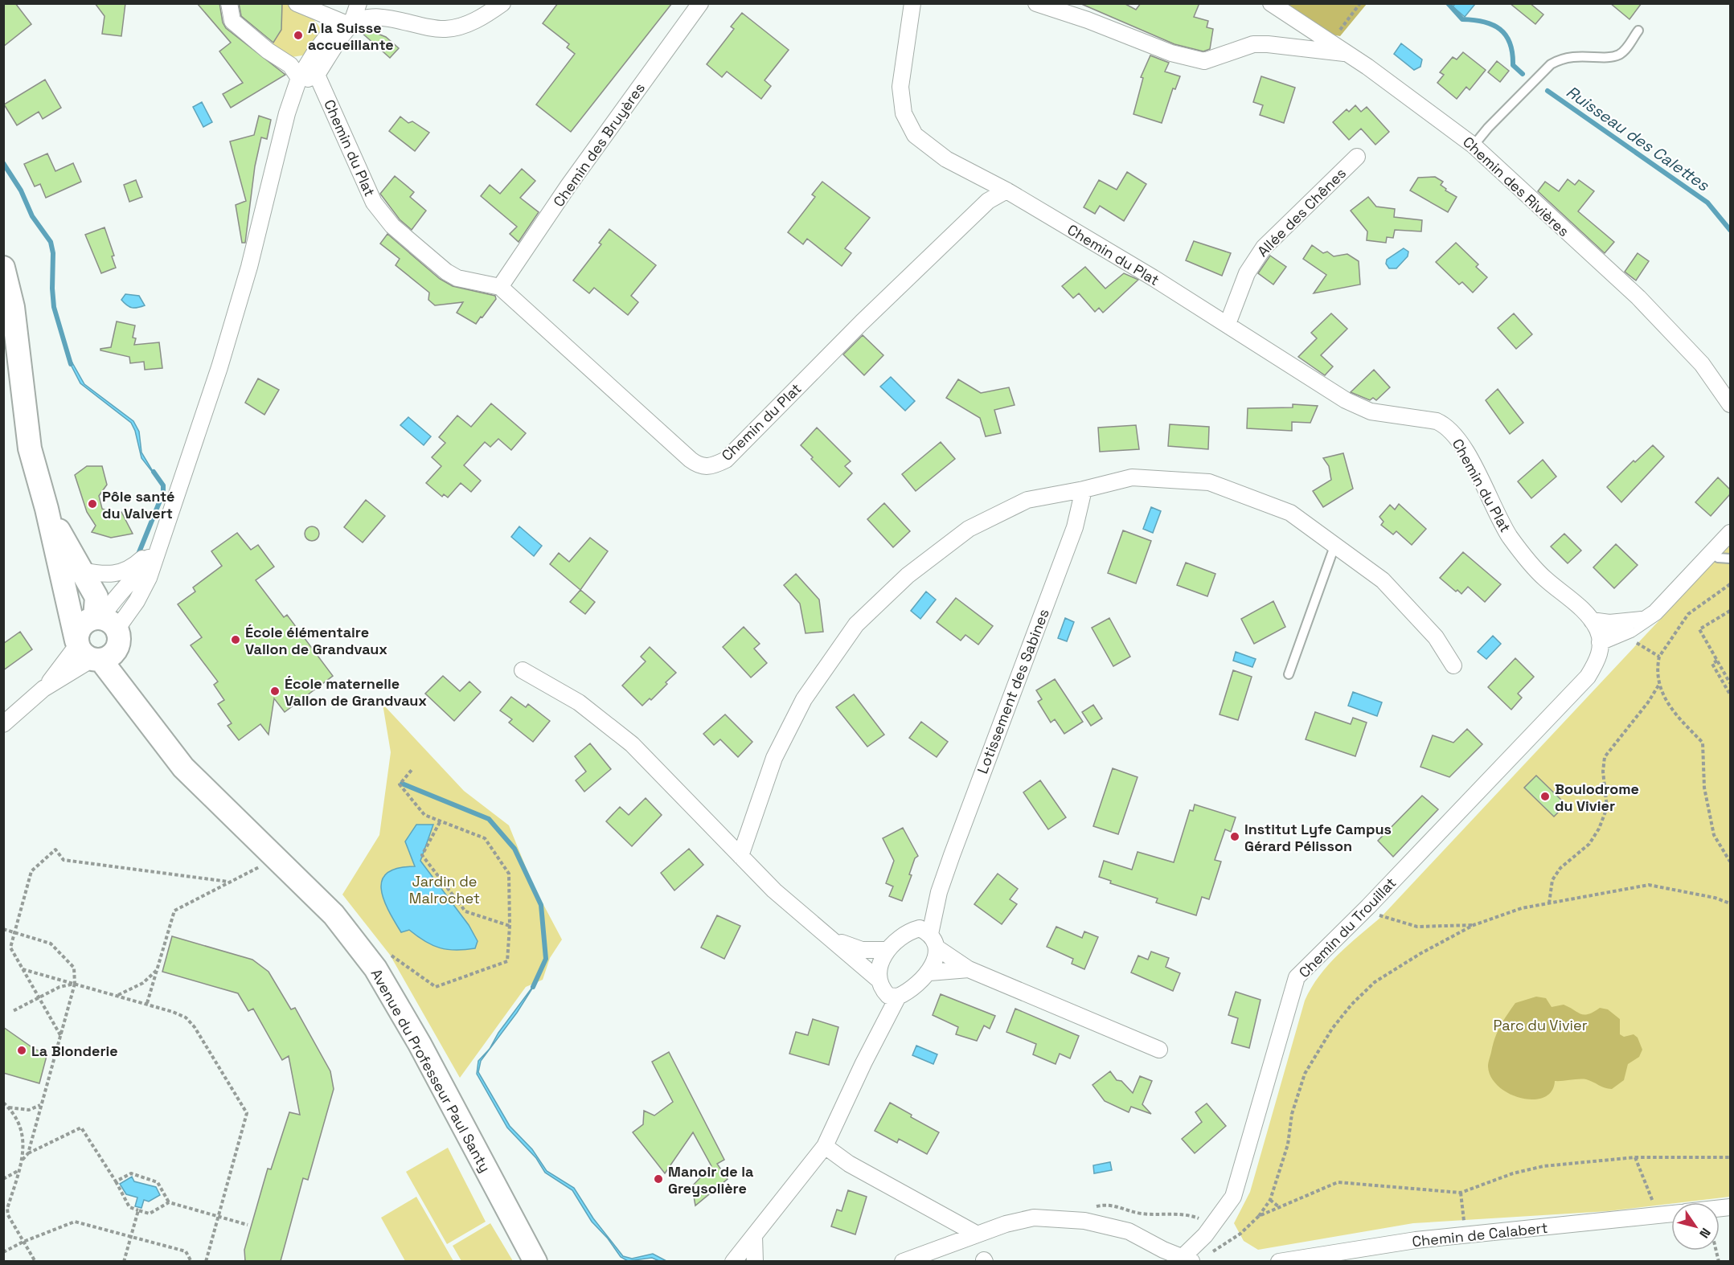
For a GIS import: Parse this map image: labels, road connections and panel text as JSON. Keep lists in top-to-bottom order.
{
  "streets": {
    "main road": ["Avenue du Professeur Paul Santy"],
    "street": [
      "Chemin des Bruyères",
      "Chemin du Plat",
      "Chemin des Rivières",
      "Allée des Chênes",
      "Lotissement des Sabines",
      "Chemin du Trouillat",
      "Chemin de Calabert"
    ]
  },
  "crossings": [
    ["Chemin des Bruyères", "Chemin du Plat"],
    ["Chemin du Plat", "Allée des Chênes"],
    ["Chemin du Plat", "Chemin du Trouillat"]
  ],
  "water": ["Ruisseau des Calettes"],
  "parks": ["Jardin de Malrochet", "Parc du Vivier"],
  "places": [
    "A la Suisse accueillante",
    "Pôle santé du Valvert",
    "École élémentaire Vallon de Grandvaux",
    "École maternelle Vallon de Grandvaux",
    "Boulodrome du Vivier",
    "Institut Lyfe Campus Gérard Pélisson",
    "La Blonderie",
    "Manoir de la Greysolière"
  ],
  "north": "bottom right"
}
